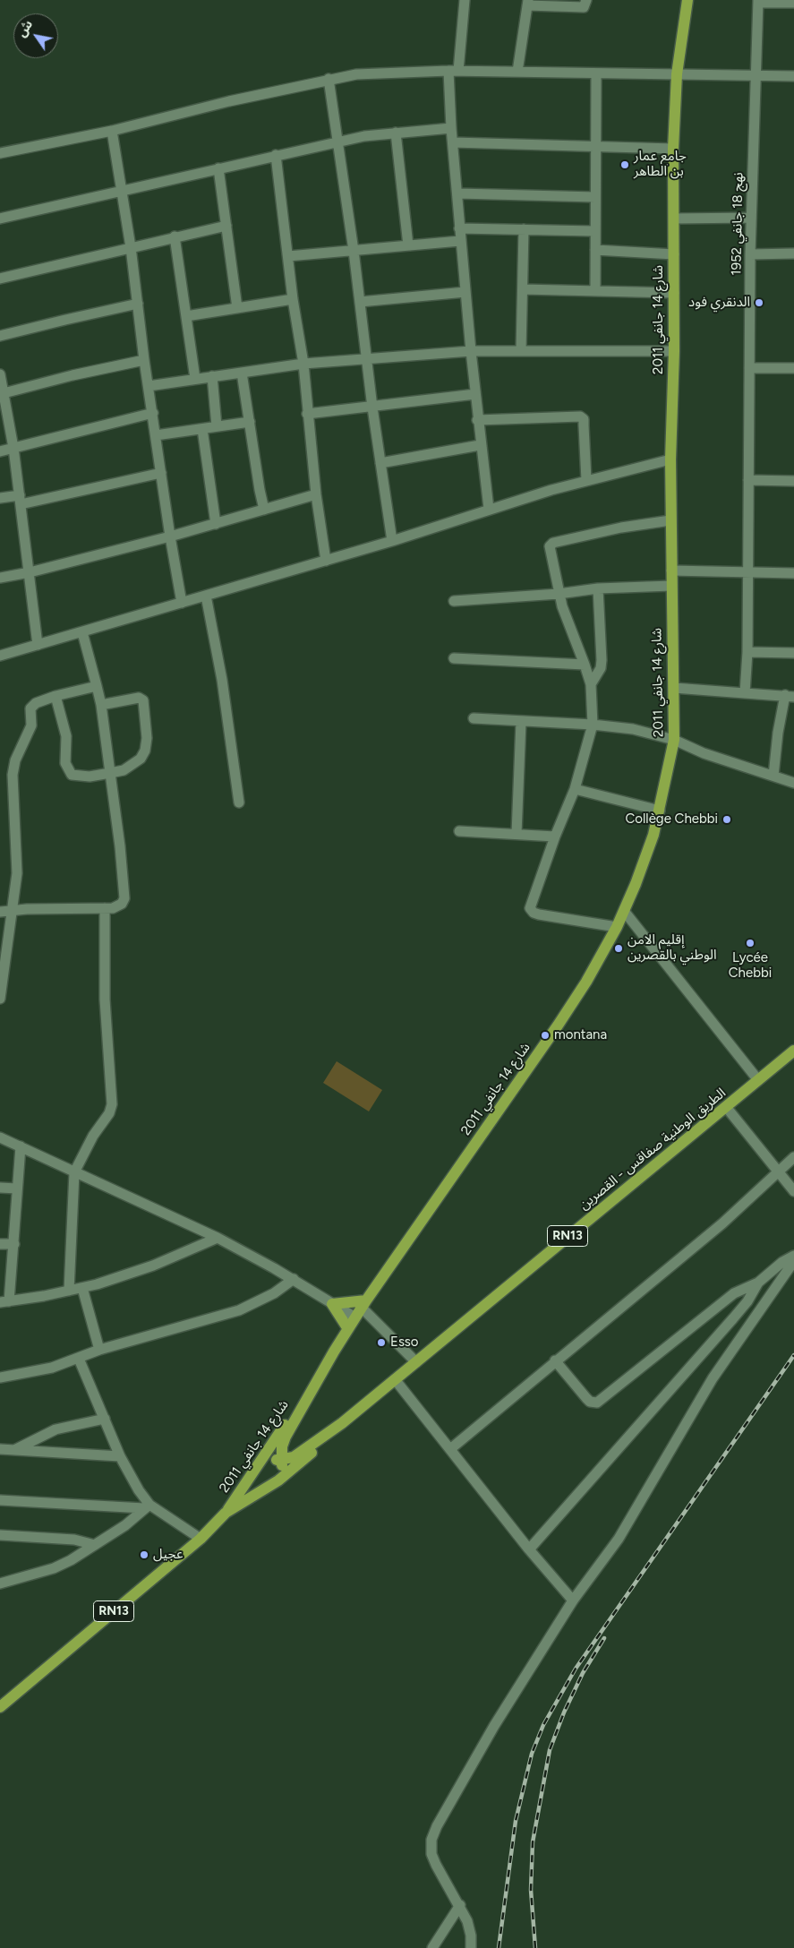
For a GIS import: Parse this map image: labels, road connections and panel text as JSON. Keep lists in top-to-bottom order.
{
  "streets": {
    "main road": ["شارع 14 جانفي 2011", "الطريق الوطنية صفاقس - القصرين", "RN13"],
    "street": ["نهج 18 جانفي 1952"]
  },
  "crossings": [
    ["شارع 14 جانفي 2011", "الطريق الوطنية صفاقس - القصرين"]
  ],
  "places": [
    "جامع عمار بن الطاهر",
    "الدنقري فود",
    "Collège Chebbi",
    "Lycée Chebbi",
    "إقليم الامن الوطني بالقصرين",
    "montana",
    "Esso",
    "عجيل"
  ],
  "north": "top left"
}
